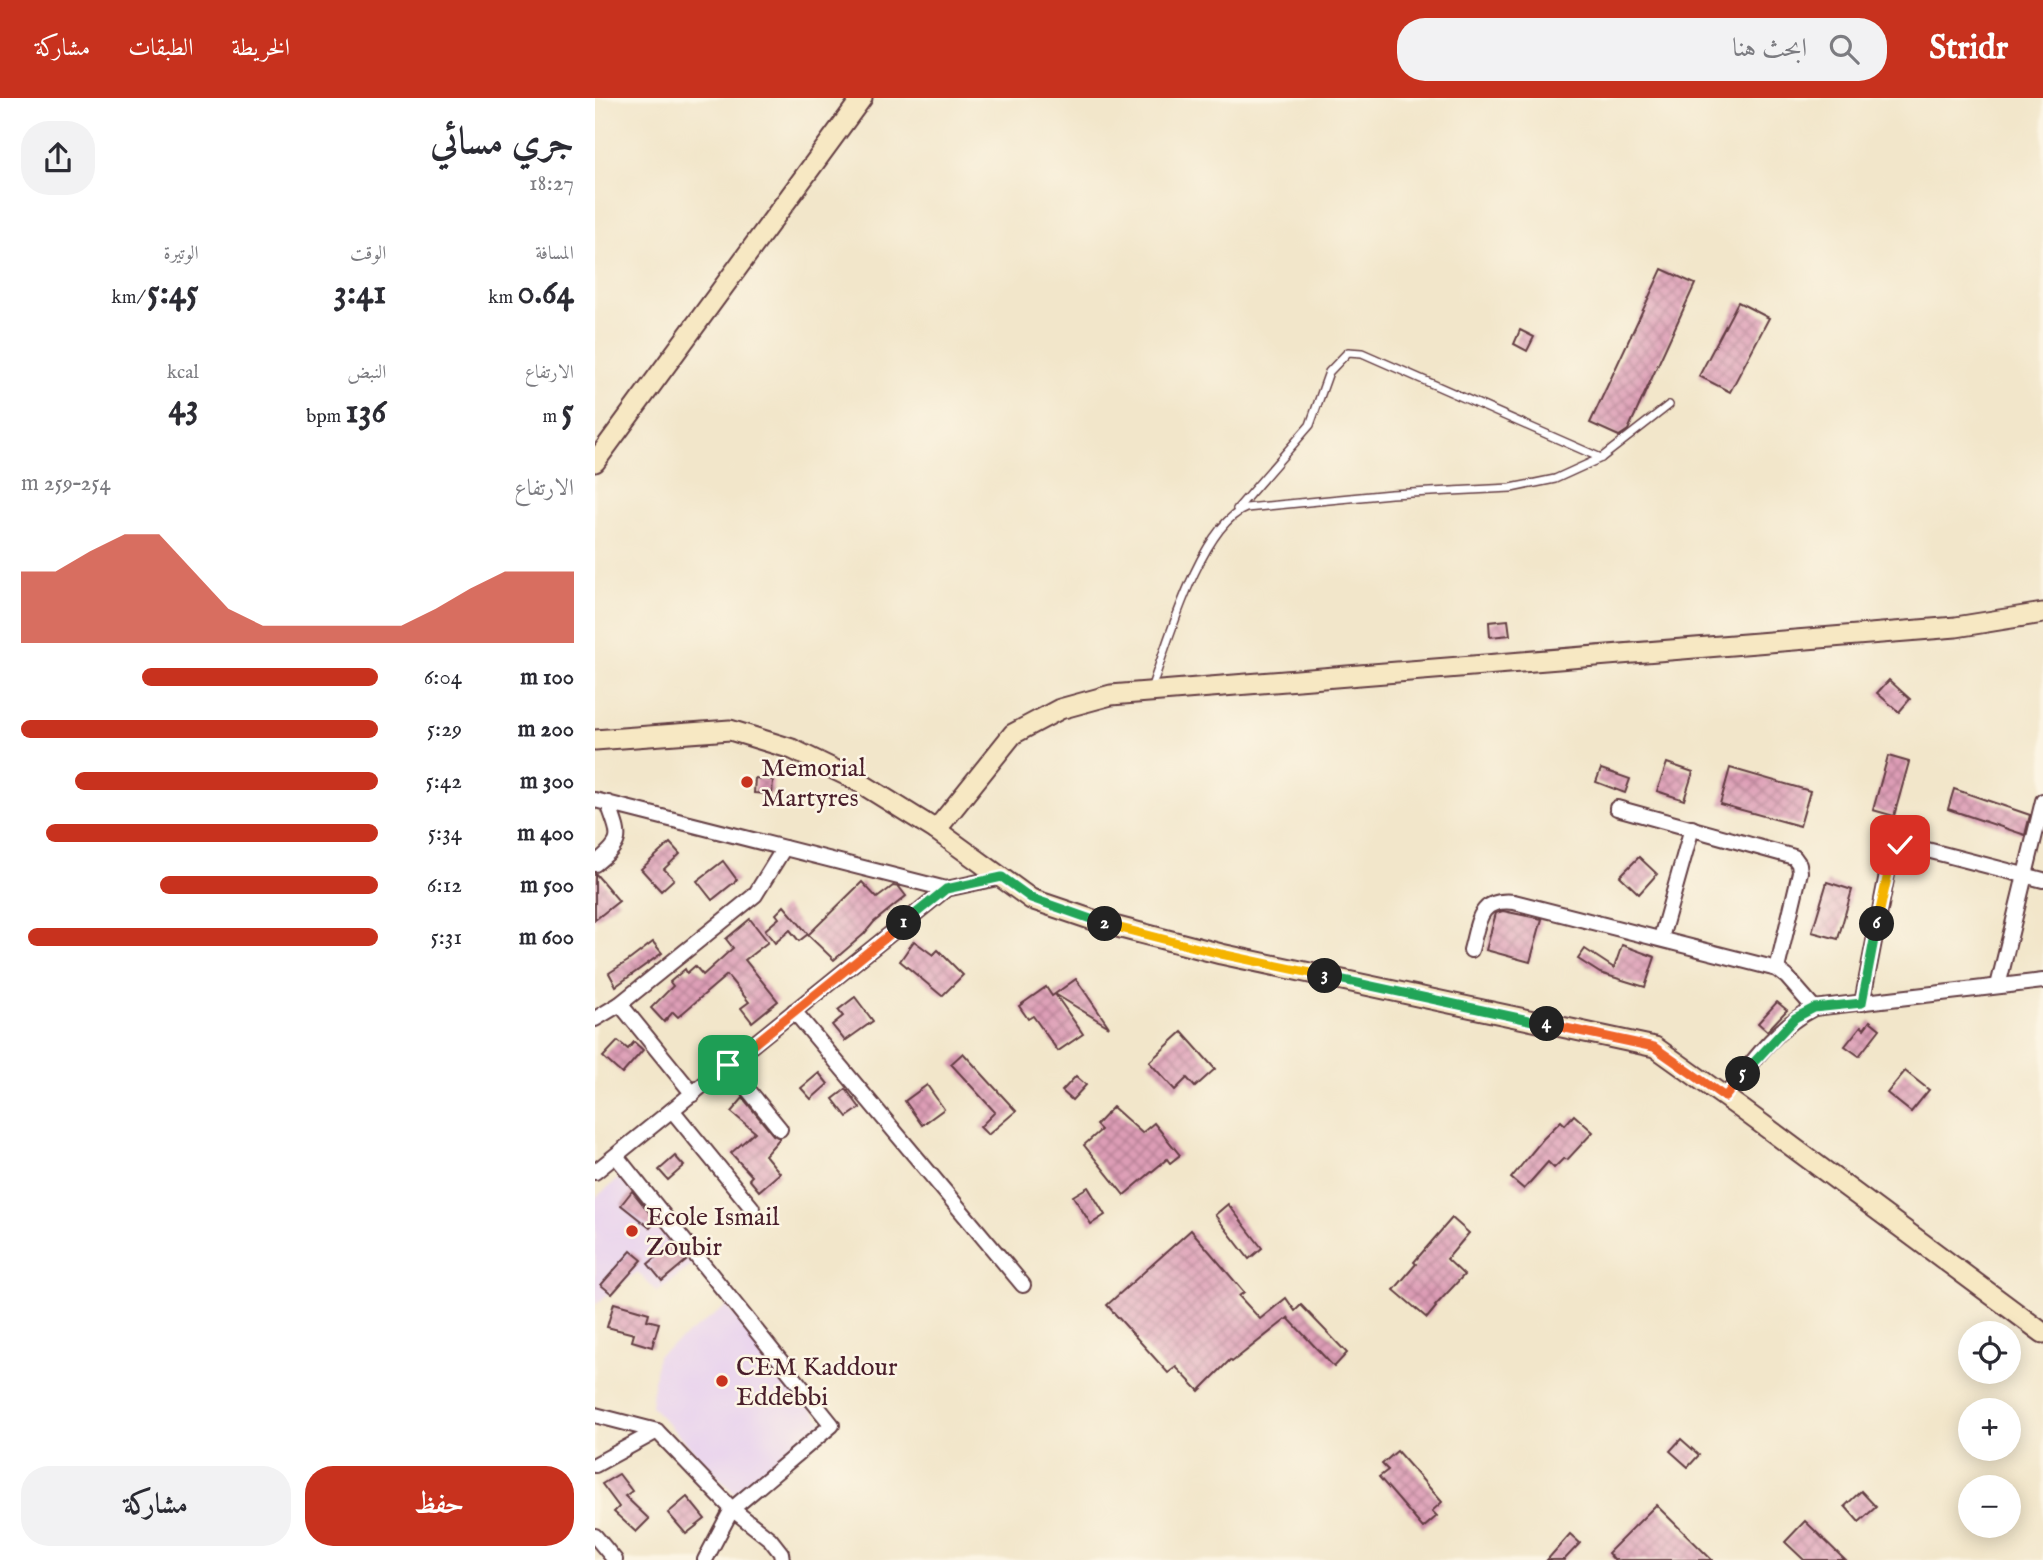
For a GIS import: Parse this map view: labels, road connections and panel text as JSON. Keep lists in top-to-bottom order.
{
  "places": ["Memorial Martyres", "Ecole Ismail Zoubir", "CEM Kaddour Eddebbi"],
  "page": {
    "header": "Stridr",
    "search": "ابحث هنا",
    "nav": ["الخريطة", "الطبقات", "مشاركة"],
    "heading": ["جري مسائي", "18:27"],
    "stats": [
      ["المسافة", "0.64 km"],
      ["الوقت", "3:41"],
      ["الوتيرة", "5:45 /km"],
      ["الارتفاع", "5 m"],
      ["النبض", "136 bpm"],
      ["kcal", "43"]
    ],
    "chart": ["الارتفاع", "254–259 m"],
    "list": [
      {
        "name": "100 m",
        "note": "6:04"
      },
      {
        "name": "200 m",
        "note": "5:29"
      },
      {
        "name": "300 m",
        "note": "5:42"
      },
      {
        "name": "400 m",
        "note": "5:34"
      },
      {
        "name": "500 m",
        "note": "6:12"
      },
      {
        "name": "600 m",
        "note": "5:31"
      }
    ],
    "pins": [
      "1",
      "2",
      "6",
      "3",
      "4",
      "5"
    ],
    "map_buttons": ["+", "−"],
    "buttons": ["حفظ", "مشاركة"]
  }
}
